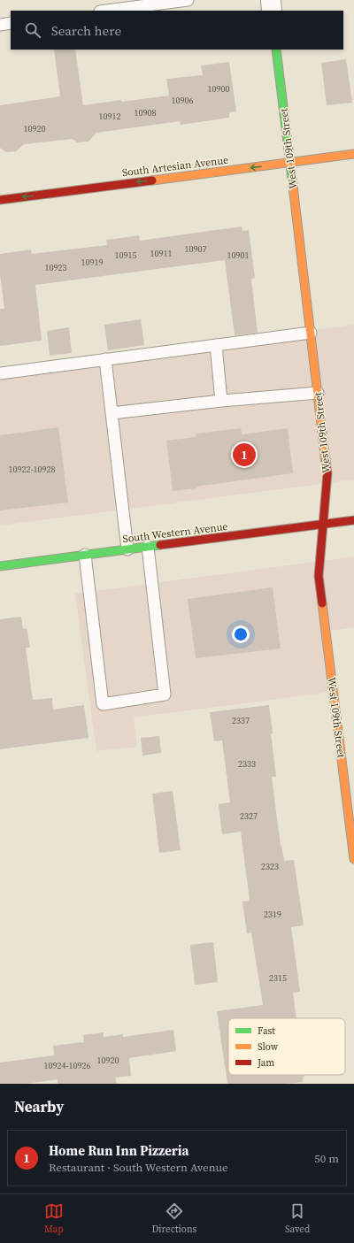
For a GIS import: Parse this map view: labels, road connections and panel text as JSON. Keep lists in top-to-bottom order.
{
  "streets": {
    "street": ["West 109th Street", "South Artesian Avenue", "South Western Avenue"]
  },
  "crossings": [
    ["West 109th Street", "South Artesian Avenue"],
    ["West 109th Street", "South Western Avenue"]
  ],
  "one_way": ["South Artesian Avenue"],
  "house_numbers": [
    "10900",
    "10906",
    "10908",
    "10912",
    "10920",
    "10907",
    "10911",
    "10915",
    "10901",
    "10919",
    "10923",
    "10922-10928",
    "2337",
    "2333",
    "2327",
    "2323",
    "2319",
    "2315",
    "10920",
    "10924-10926"
  ],
  "legend": ["Fast", "Slow", "Jam"],
  "page": {
    "search": "Search here",
    "pins": "1",
    "heading": "Nearby",
    "list": [
      {
        "mark": "1",
        "name": "Home Run Inn Pizzeria",
        "note": "Restaurant · South Western Avenue",
        "value": "50 m"
      }
    ],
    "nav": ["Map", "Directions", "Saved"]
  }
}
